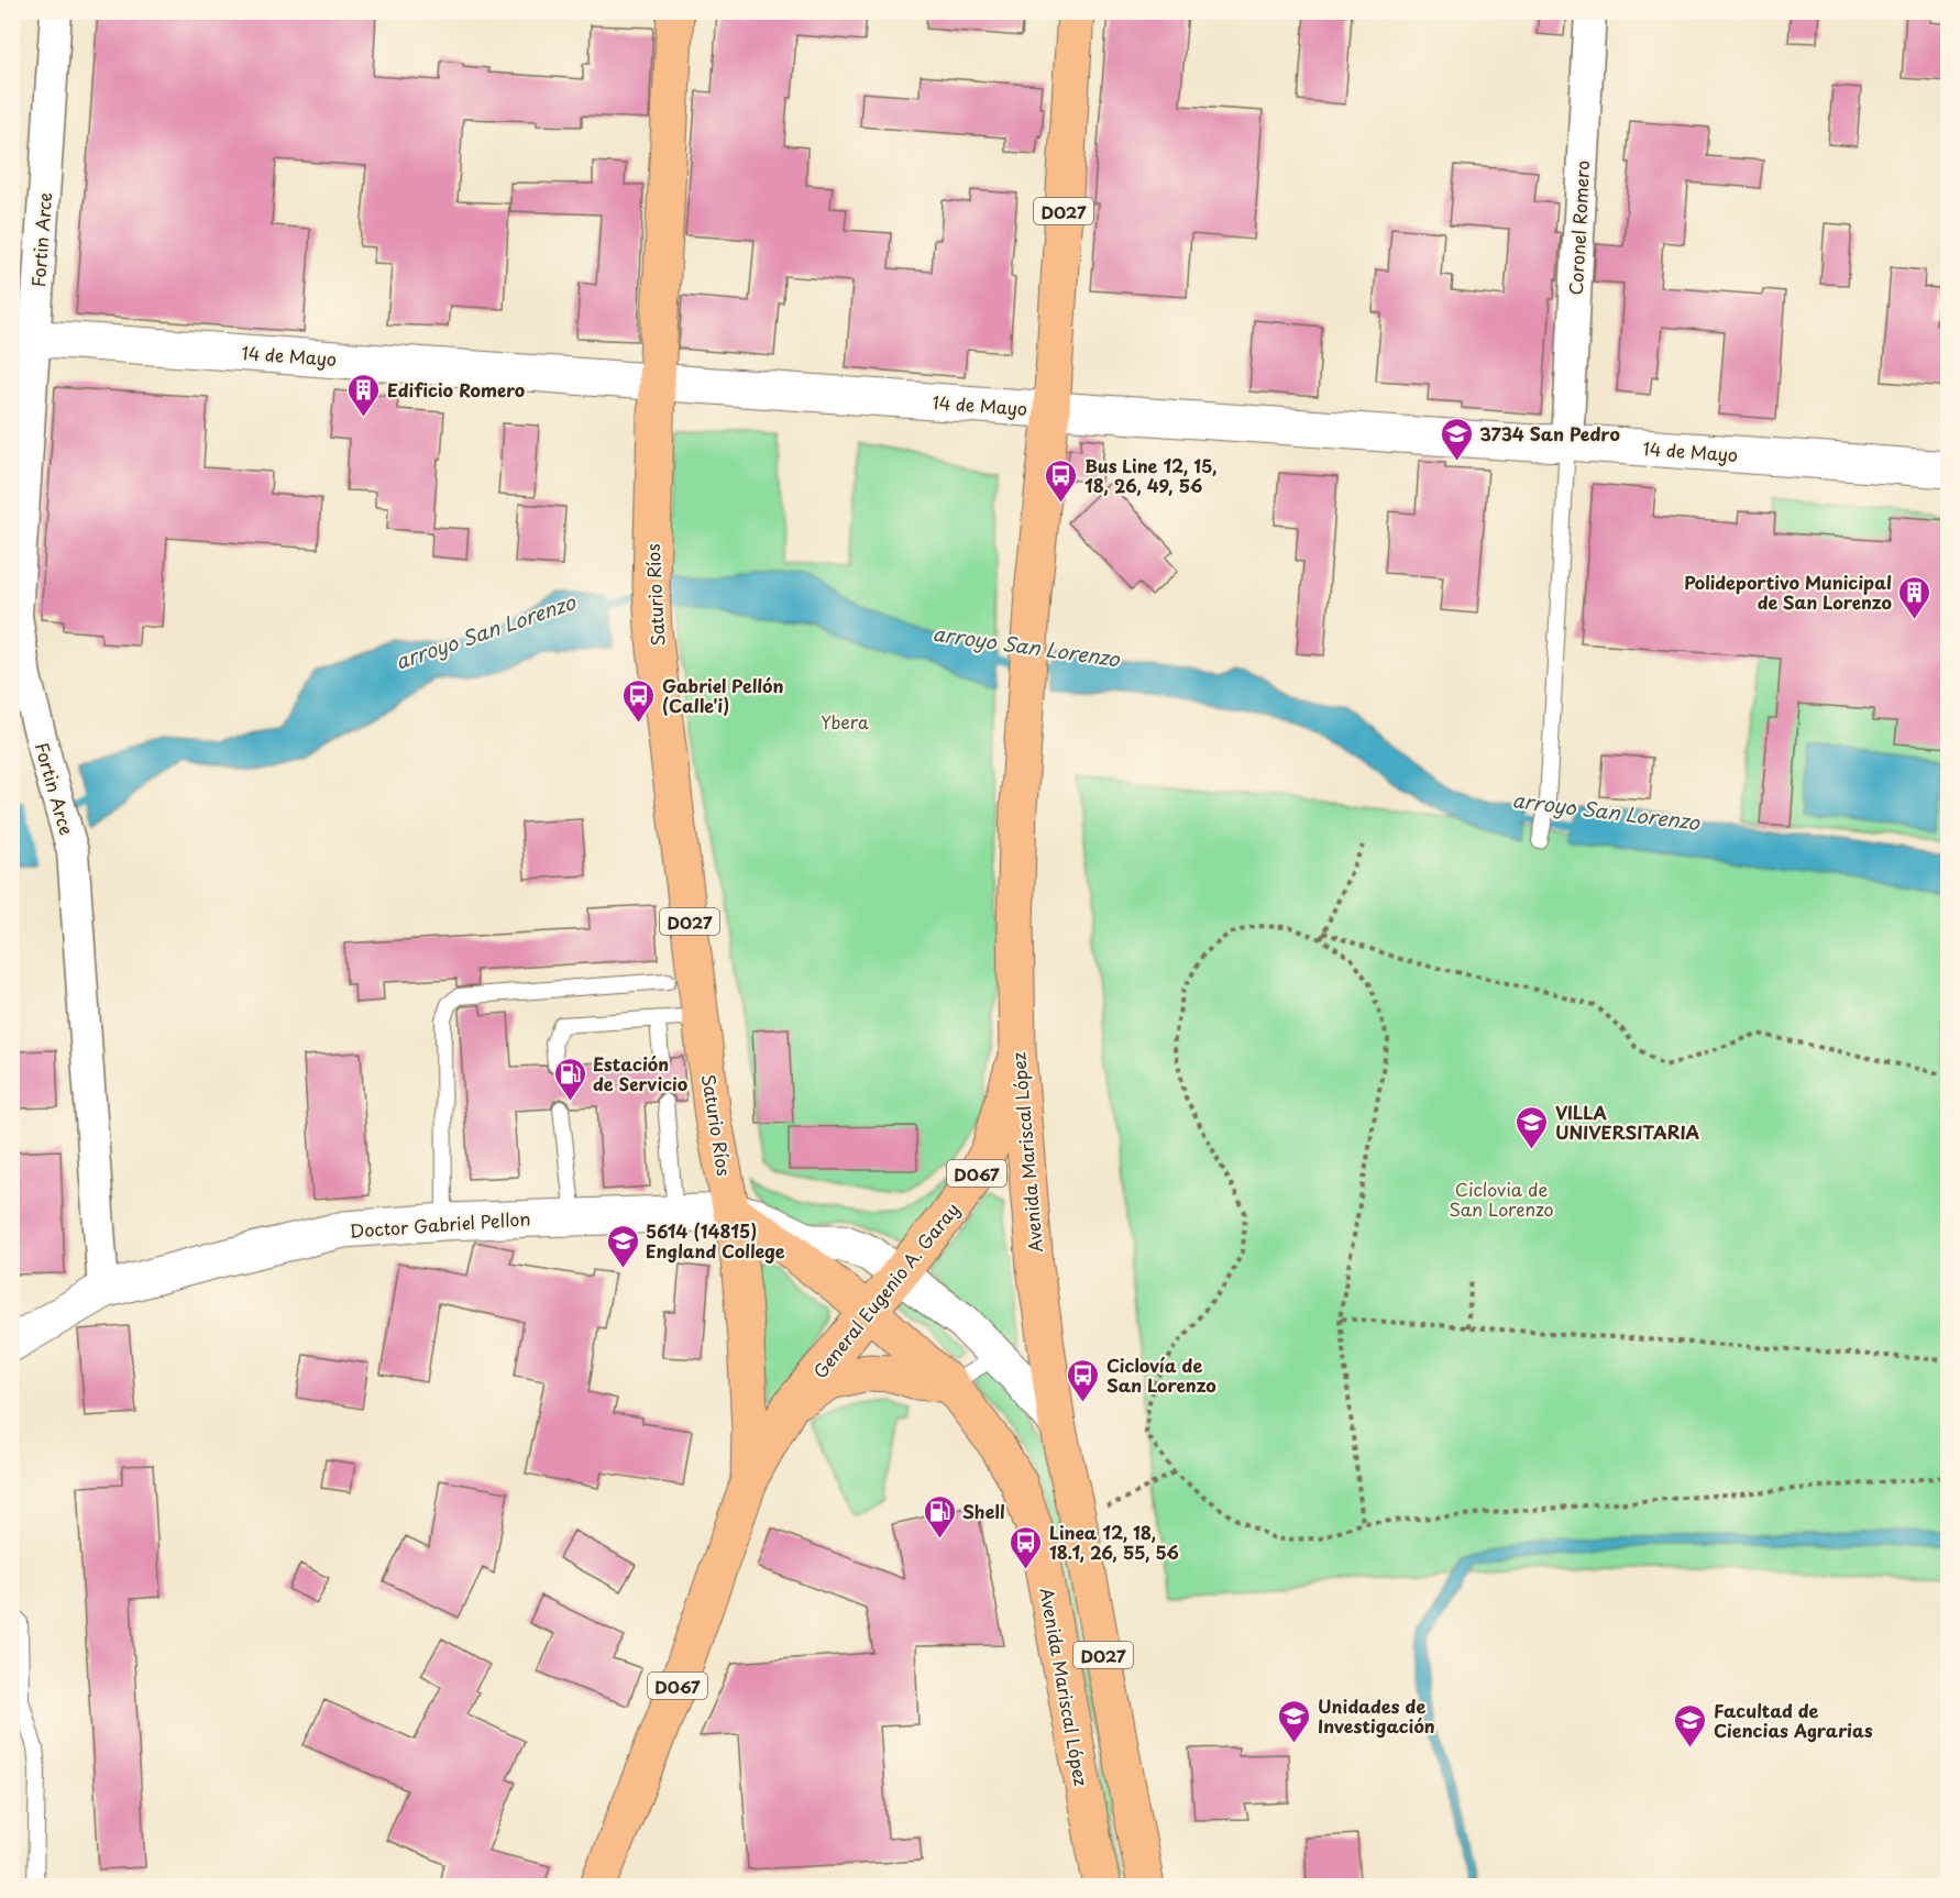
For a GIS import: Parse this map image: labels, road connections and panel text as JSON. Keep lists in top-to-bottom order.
{
  "streets": {
    "main road": [
      "D027",
      "Saturio Ríos",
      "Avenida Mariscal López",
      "D067",
      "General Eugenio A. Garay"
    ],
    "street": [
      "Coronel Romero",
      "Fortin Arce",
      "14 de Mayo",
      "Doctor Gabriel Pellon"
    ]
  },
  "crossings": [
    ["D027", "14 de Mayo"],
    ["D027", "Saturio Ríos"],
    ["D027", "Avenida Mariscal López"],
    ["D027", "D067"],
    ["D027", "Doctor Gabriel Pellon"],
    ["D027", "General Eugenio A. Garay"],
    ["Coronel Romero", "14 de Mayo"],
    ["Fortin Arce", "14 de Mayo"],
    ["Fortin Arce", "Doctor Gabriel Pellon"],
    ["14 de Mayo", "Saturio Ríos"],
    ["14 de Mayo", "Avenida Mariscal López"],
    ["Saturio Ríos", "D067"],
    ["Saturio Ríos", "Doctor Gabriel Pellon"],
    ["Avenida Mariscal López", "Doctor Gabriel Pellon"],
    ["Avenida Mariscal López", "General Eugenio A. Garay"],
    ["D067", "Doctor Gabriel Pellon"],
    ["D067", "General Eugenio A. Garay"],
    ["Doctor Gabriel Pellon", "General Eugenio A. Garay"]
  ],
  "water": ["arroyo San Lorenzo"],
  "parks": ["Ybera", "Ciclovia de San Lorenzo"],
  "places": {
    "building": ["Edificio Romero", "Polideportivo Municipal de San Lorenzo"],
    "school or university": [
      "3734 San Pedro",
      "VILLA UNIVERSITARIA",
      "5614 (14815) England College",
      "Unidades de Investigación",
      "Facultad de Ciencias Agrarias"
    ],
    "bus stop": [
      "Bus Line 12, 15, 18, 26, 49, 56",
      "Gabriel Pellón (Calle'i)",
      "Ciclovía de San Lorenzo",
      "Linea 12, 18, 18.1, 26, 55, 56"
    ],
    "fuel station": ["Estación de Servicio", "Shell"]
  }
}
